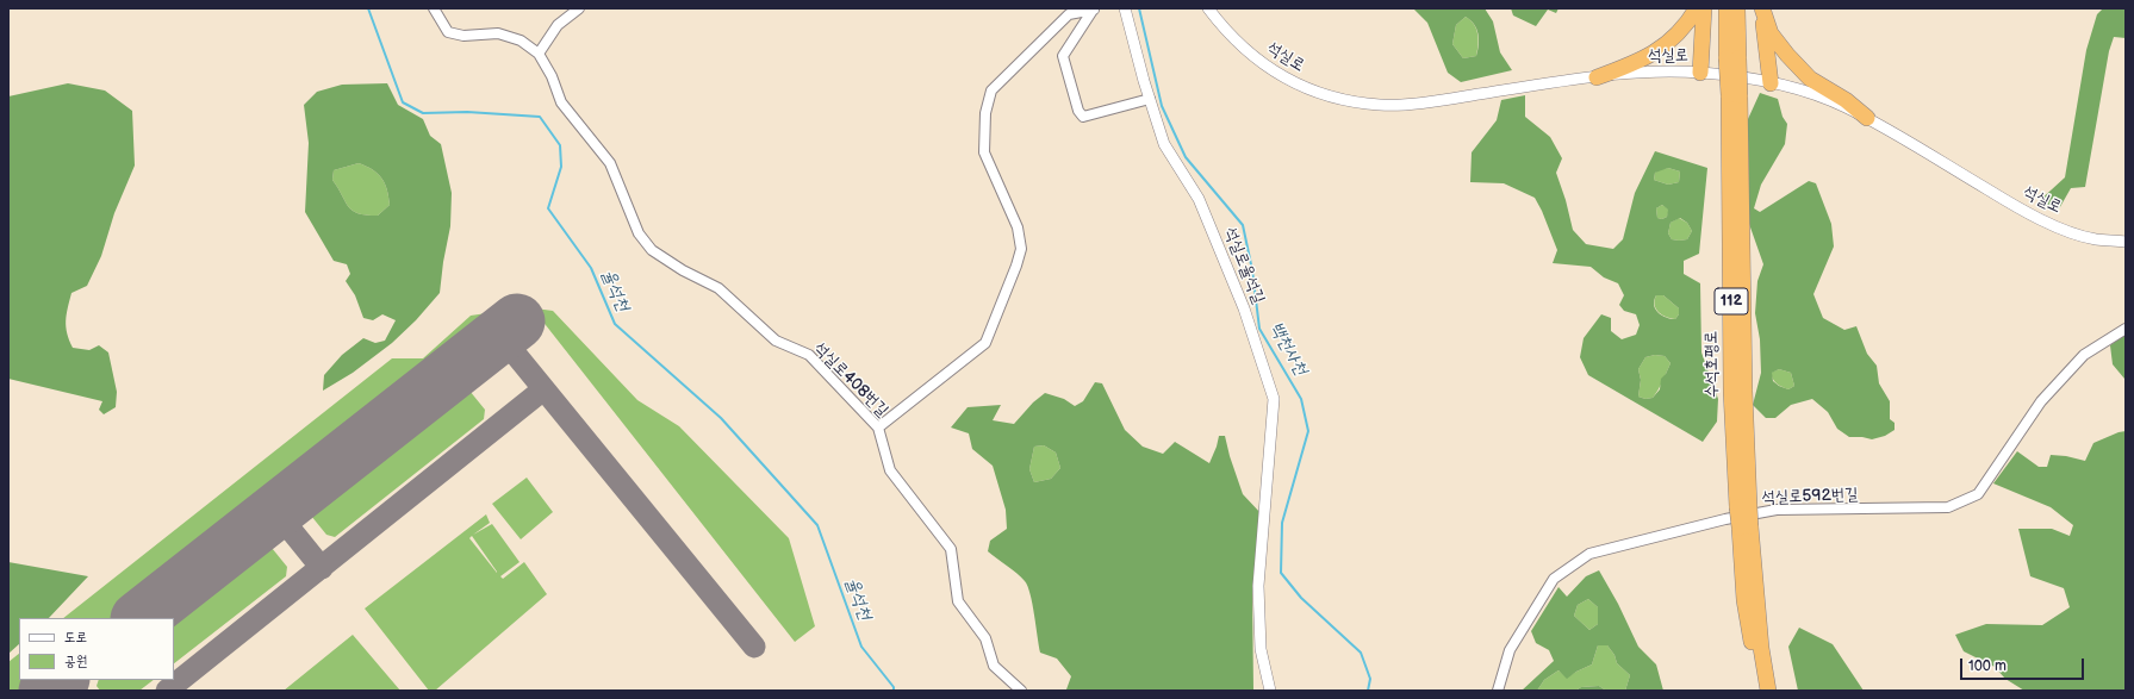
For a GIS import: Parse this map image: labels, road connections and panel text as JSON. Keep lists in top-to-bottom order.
{
  "streets": {
    "highway": ["112", "수석호평로"],
    "street": [
      "석실로",
      "석실로율석길",
      "석실로408번길",
      "석실로592번길"
    ]
  },
  "water": ["율석천", "백천사천"],
  "legend": ["도로", "공원"],
  "scale_bar": "100 m"
}
